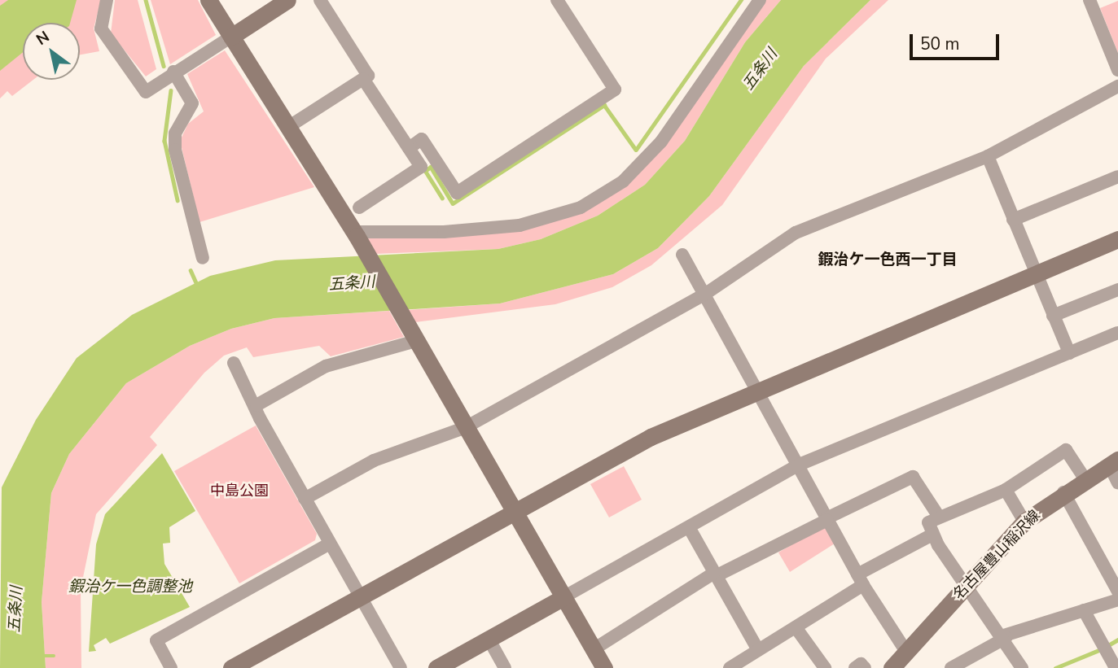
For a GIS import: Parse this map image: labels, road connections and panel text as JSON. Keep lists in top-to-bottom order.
{
  "streets": {
    "street": ["名古屋豊山稲沢線"]
  },
  "districts": ["鍜治ケ一色西一丁目"],
  "water": ["五条川", "鍜治ケ一色調整池"],
  "parks": ["中島公園"],
  "scale_bar": "50 m",
  "north": "top left"
}
